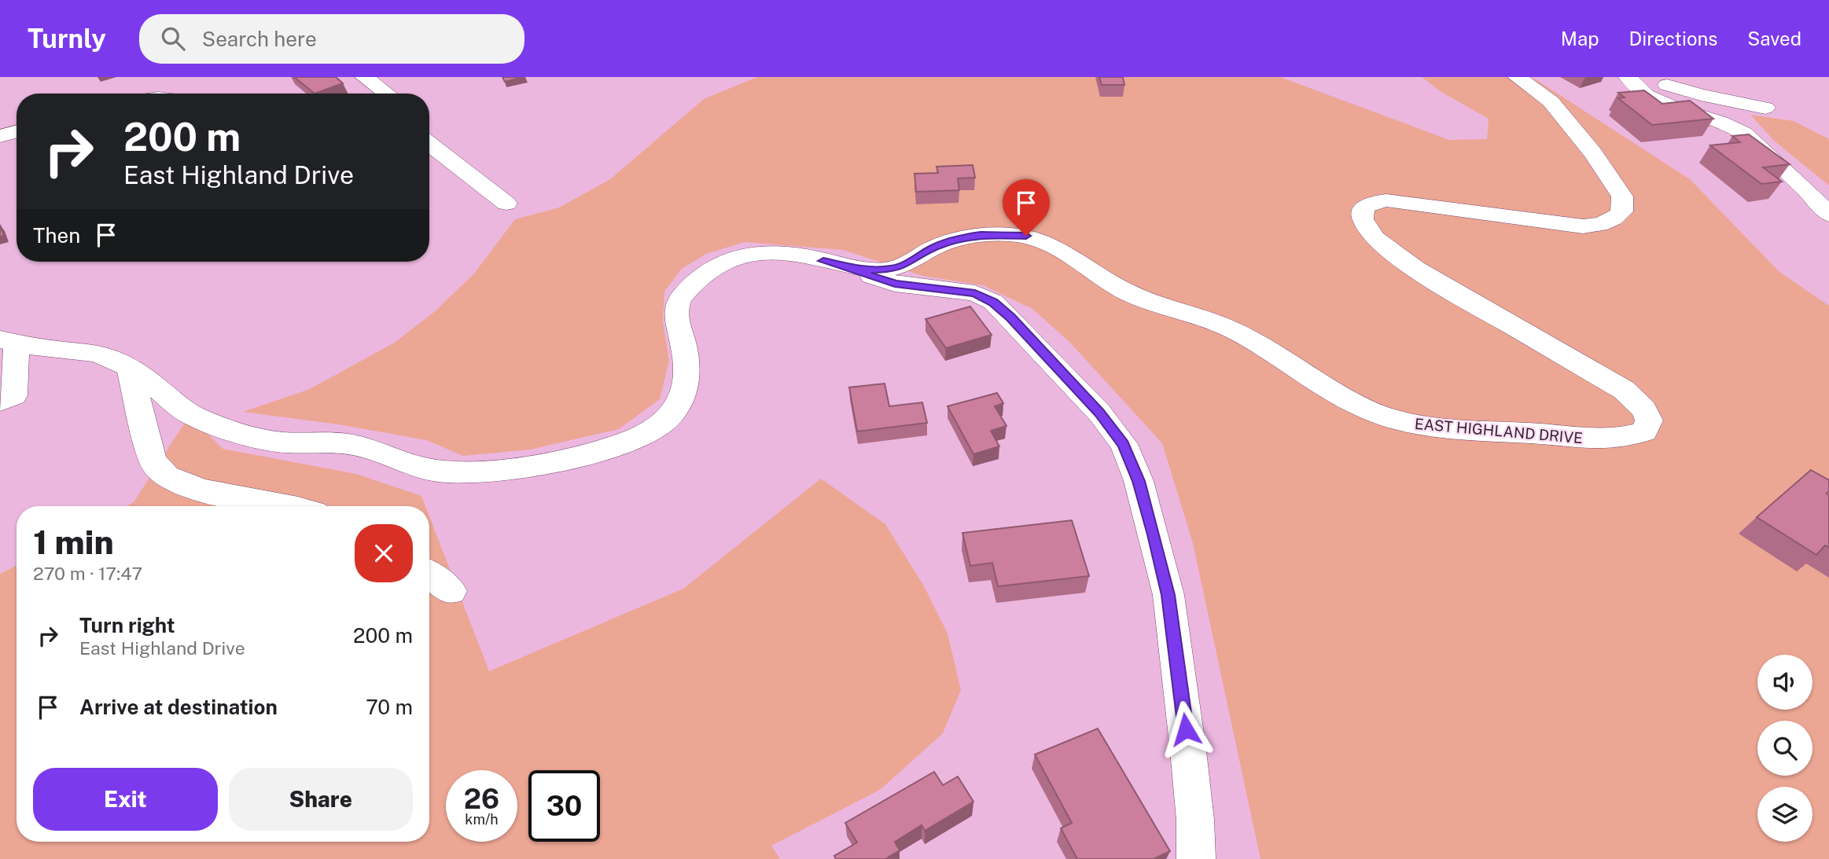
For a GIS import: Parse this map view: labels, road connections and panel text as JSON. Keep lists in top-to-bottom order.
{
  "streets": {
    "street": ["EAST HIGHLAND DRIVE"]
  },
  "page": {
    "header": "Turnly",
    "search": "Search here",
    "nav": ["Map", "Directions", "Saved"],
    "turn": ["200 m", "East Highland Drive"],
    "then": "Then",
    "heading": ["1 min", "270 m · 17:47"],
    "list": [
      {
        "name": "Turn right",
        "note": "East Highland Drive",
        "value": "200 m"
      },
      {
        "name": "Arrive at destination",
        "value": "70 m"
      }
    ],
    "buttons": ["Exit", "Share"],
    "speed": "26 km/h",
    "limit": "30"
  }
}
